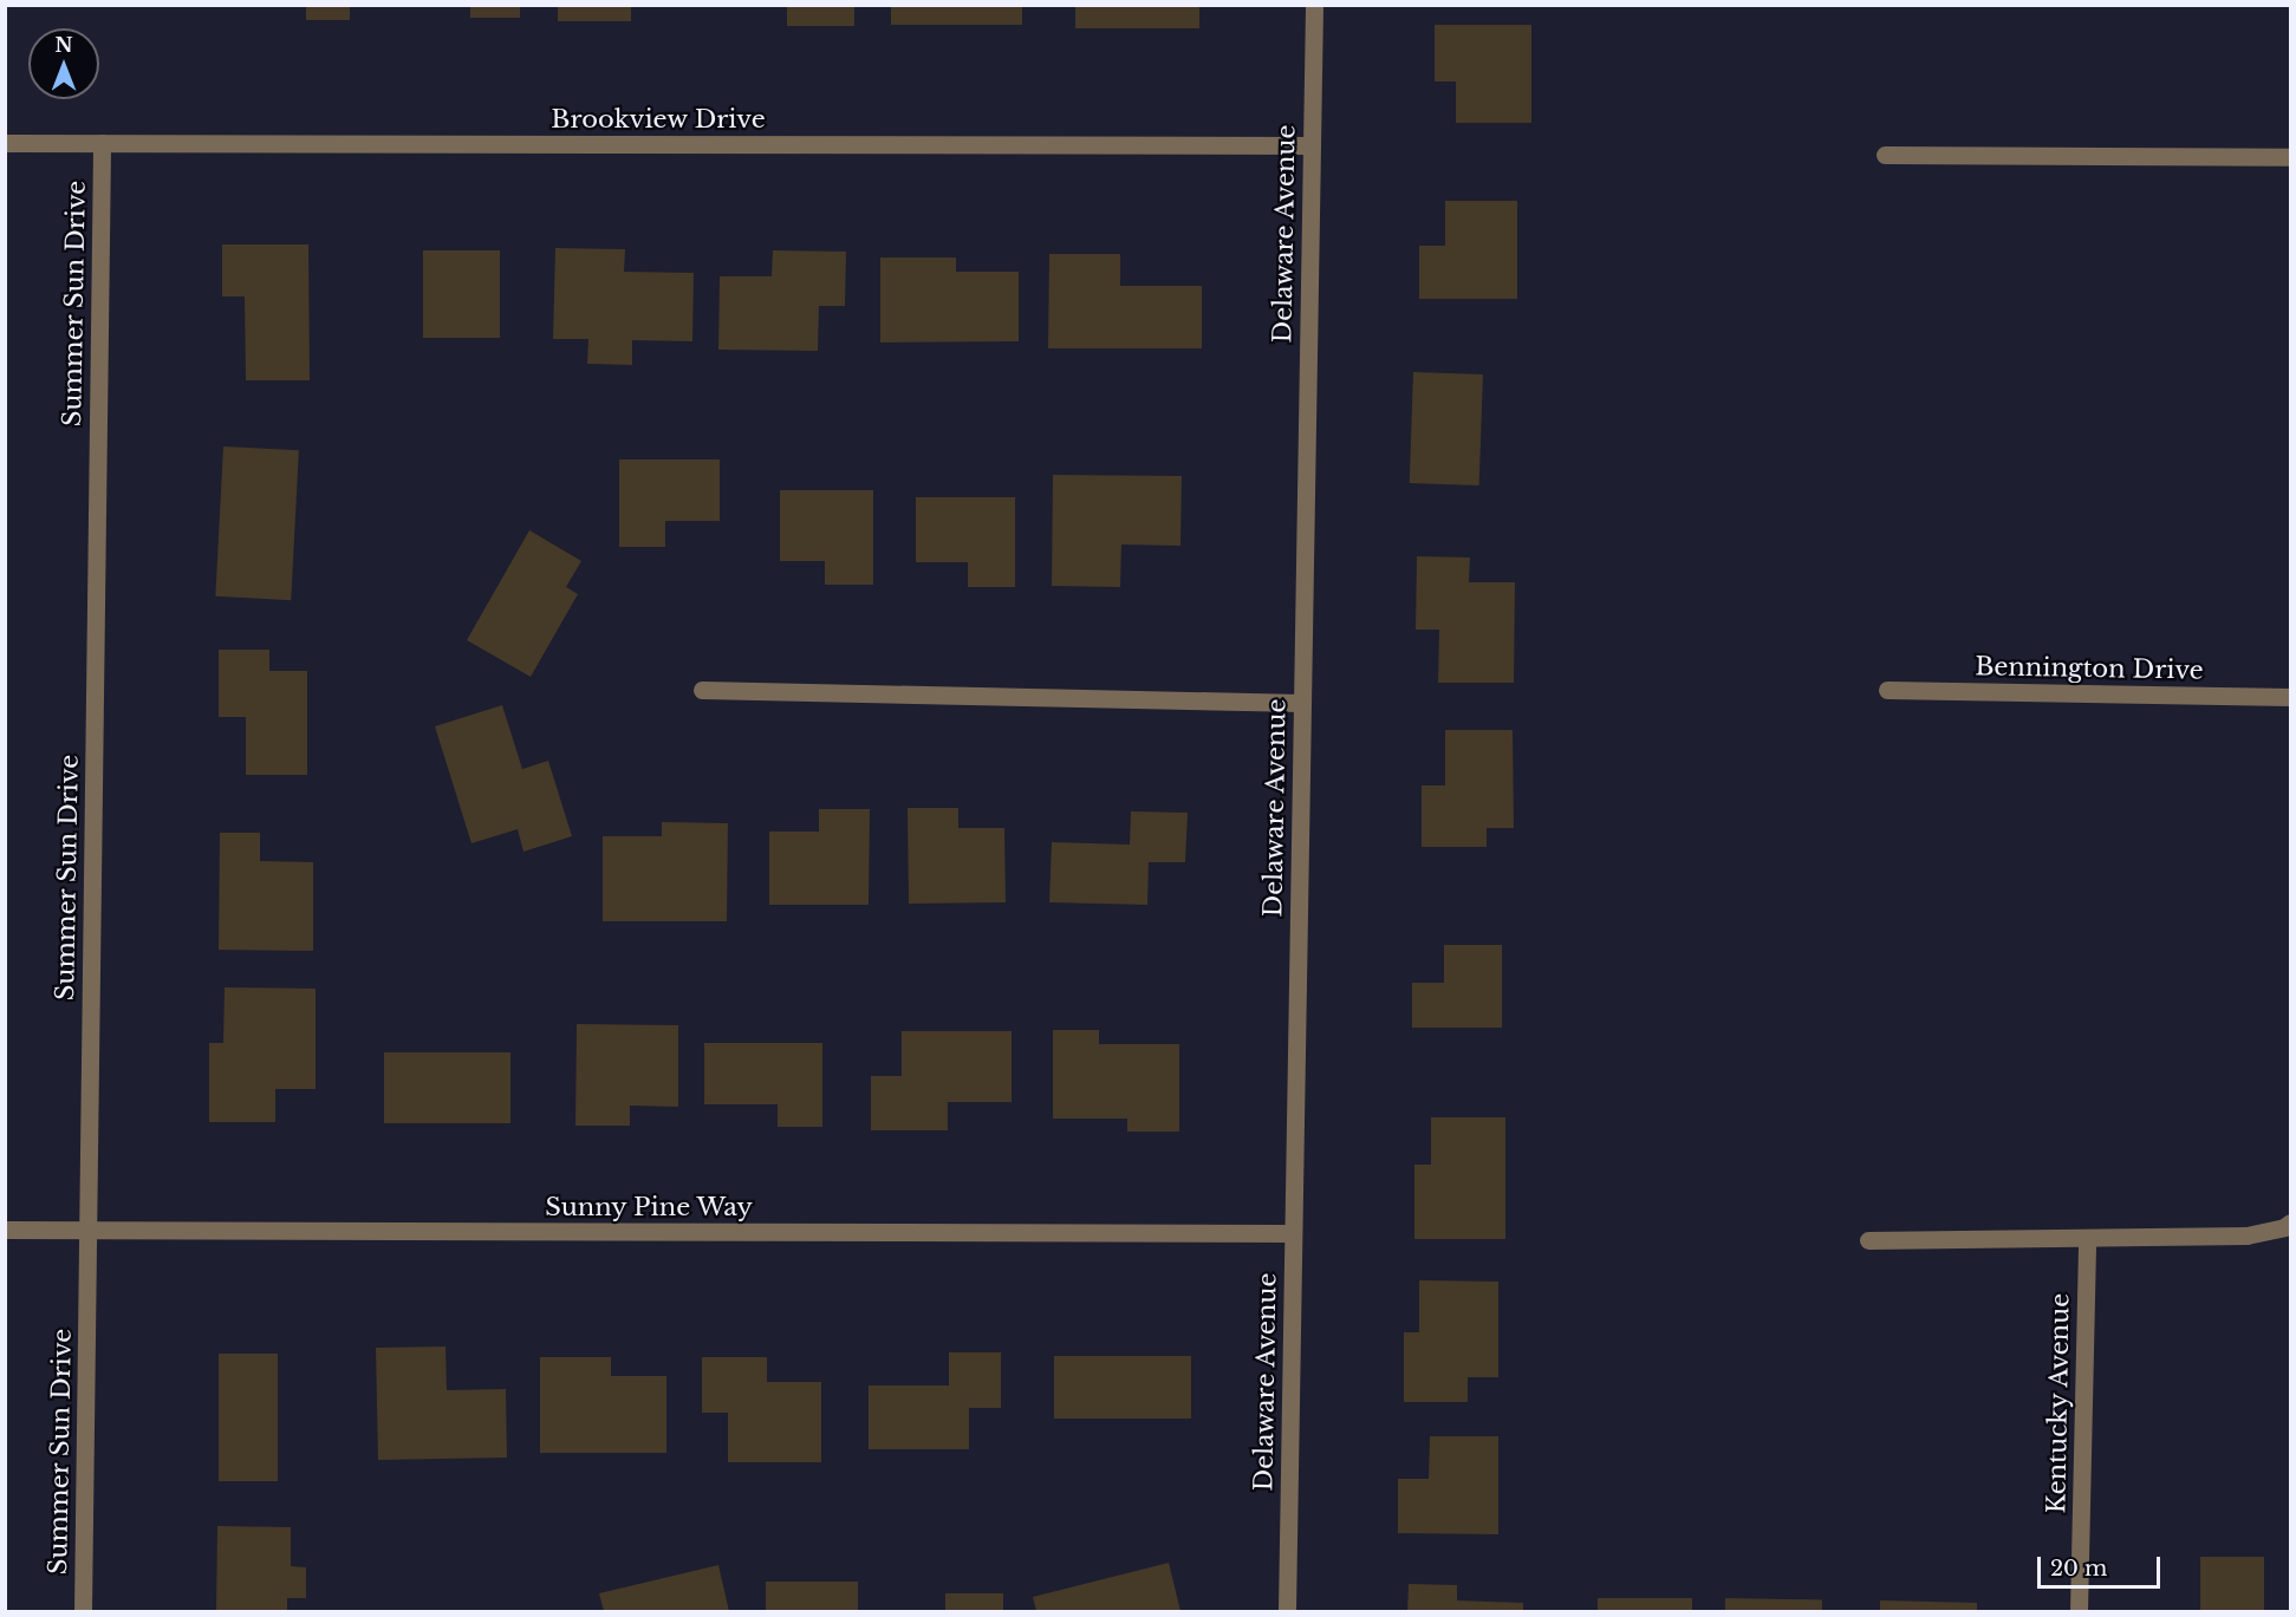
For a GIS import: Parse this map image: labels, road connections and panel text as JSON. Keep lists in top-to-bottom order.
{
  "streets": {
    "street": [
      "Brookview Drive",
      "Delaware Avenue",
      "Summer Sun Drive",
      "Bennington Drive",
      "Sunny Pine Way",
      "Kentucky Avenue"
    ]
  },
  "crossings": [
    ["Brookview Drive", "Delaware Avenue"],
    ["Brookview Drive", "Summer Sun Drive"],
    ["Delaware Avenue", "Sunny Pine Way"],
    ["Summer Sun Drive", "Sunny Pine Way"]
  ],
  "scale_bar": "20 m",
  "north": "top"
}
